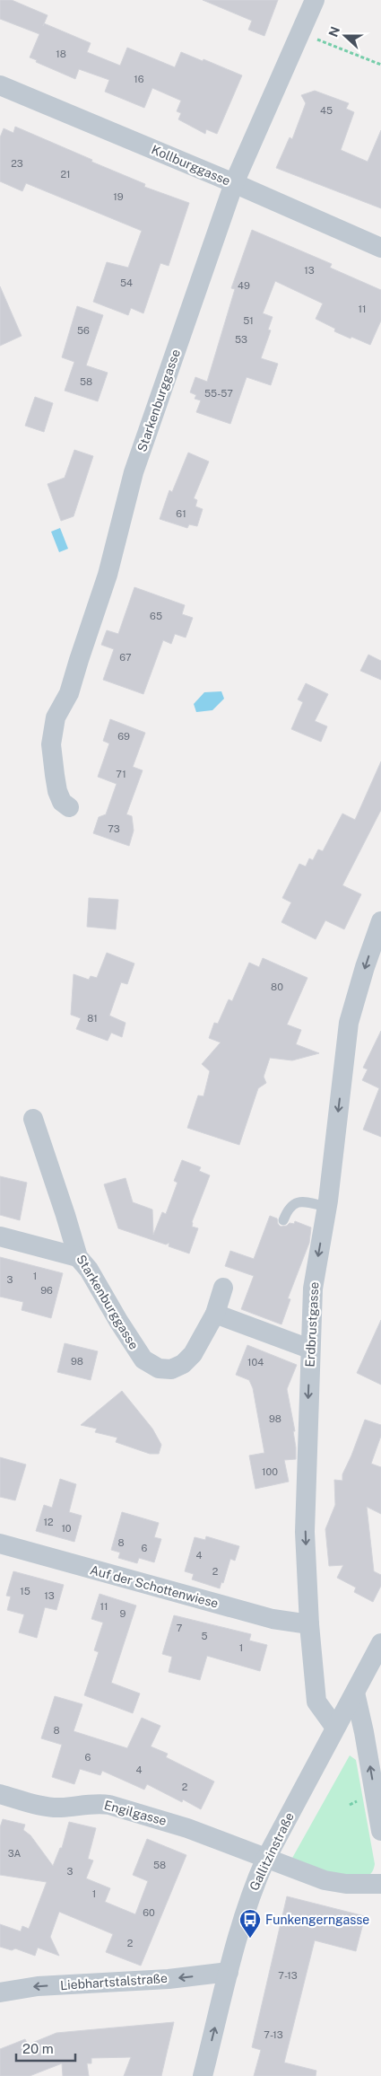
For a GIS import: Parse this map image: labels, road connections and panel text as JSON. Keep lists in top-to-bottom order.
{
  "streets": {
    "street": [
      "Kollburggasse",
      "Starkenburggasse",
      "Erdbrustgasse",
      "Auf der Schottenwiese",
      "Engilgasse",
      "Gallitzinstraße",
      "Liebhartstalstraße"
    ]
  },
  "crossings": [
    ["Kollburggasse", "Starkenburggasse"],
    ["Erdbrustgasse", "Auf der Schottenwiese"],
    ["Erdbrustgasse", "Gallitzinstraße"],
    ["Engilgasse", "Gallitzinstraße"],
    ["Gallitzinstraße", "Liebhartstalstraße"]
  ],
  "one_way": ["Erdbrustgasse", "Liebhartstalstraße"],
  "places": {
    "bus stop": ["Funkengerngasse"]
  },
  "house_numbers": [
    "18",
    "16",
    "45",
    "23",
    "21",
    "19",
    "13",
    "54",
    "49",
    "11",
    "51",
    "56",
    "53",
    "58",
    "55-57",
    "61",
    "65",
    "67",
    "69",
    "71",
    "73",
    "80",
    "81",
    "1",
    "3",
    "96",
    "98",
    "104",
    "98",
    "100",
    "12",
    "10",
    "8",
    "6",
    "4",
    "2",
    "15",
    "13",
    "11",
    "9",
    "7",
    "5",
    "1",
    "8",
    "6",
    "4",
    "2",
    "3A",
    "58",
    "3",
    "1",
    "60",
    "2",
    "7-13",
    "7-13"
  ],
  "scale_bar": "20 m",
  "north": "left"
}
